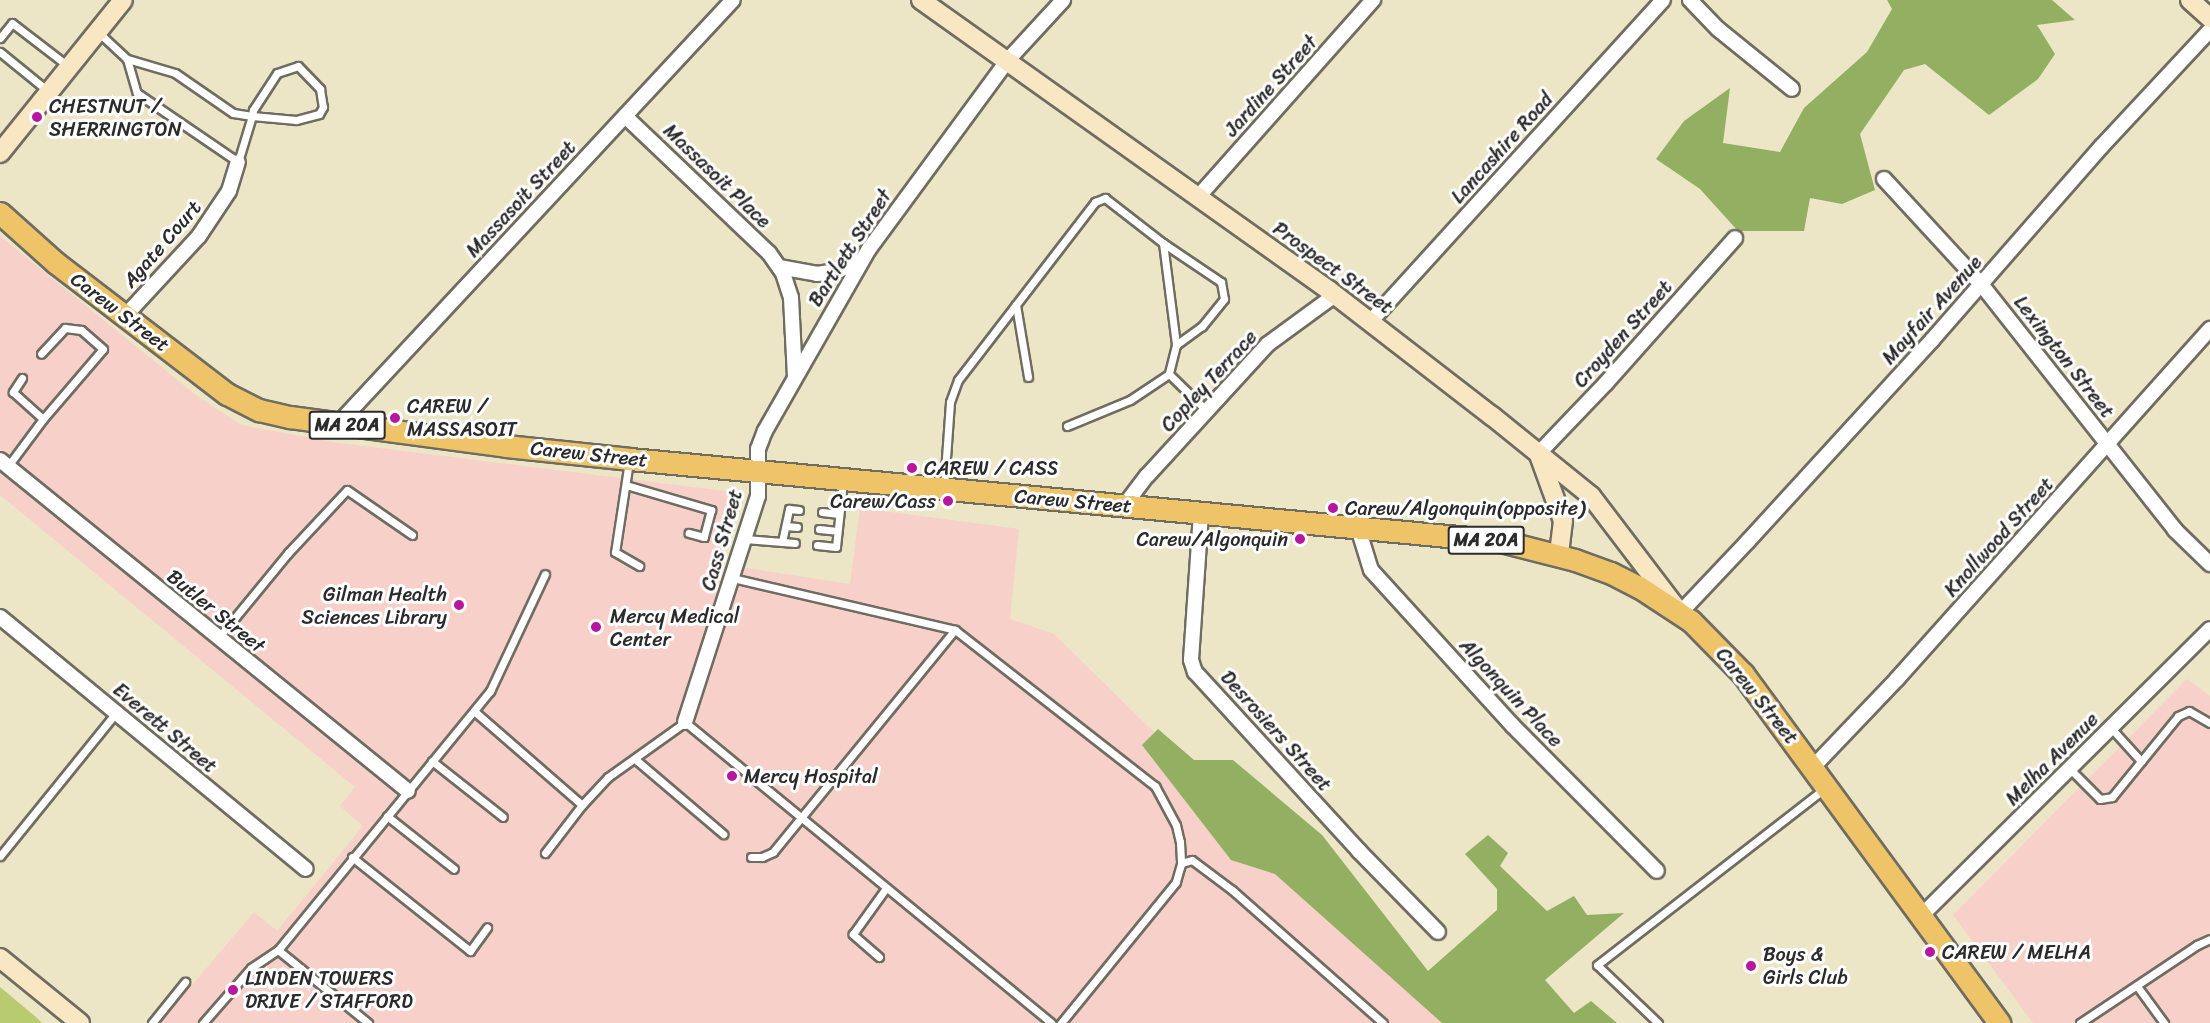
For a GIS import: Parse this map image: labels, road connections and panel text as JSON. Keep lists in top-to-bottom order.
{
  "streets": {
    "main road": ["Prospect Street", "Carew Street", "MA 20A"],
    "street": [
      "Jardine Street",
      "Lancashire Road",
      "Massasoit Place",
      "Massasoit Street",
      "Agate Court",
      "Bartlett Street",
      "Mayfair Avenue",
      "Croyden Street",
      "Lexington Street",
      "Copley Terrace",
      "Knollwood Street",
      "Cass Street",
      "Butler Street",
      "Algonquin Place",
      "Everett Street",
      "Desrosiers Street",
      "Melha Avenue"
    ]
  },
  "crossings": [
    ["Jardine Street", "Prospect Street"],
    ["Lancashire Road", "Prospect Street"],
    ["Massasoit Place", "Massasoit Street"],
    ["Massasoit Place", "Bartlett Street"],
    ["Massasoit Street", "Carew Street"],
    ["Agate Court", "Carew Street"],
    ["Bartlett Street", "Prospect Street"],
    ["Bartlett Street", "Carew Street"],
    ["Bartlett Street", "Cass Street"],
    ["Prospect Street", "Mayfair Avenue"],
    ["Prospect Street", "Carew Street"],
    ["Prospect Street", "Croyden Street"],
    ["Prospect Street", "Copley Terrace"],
    ["Mayfair Avenue", "Carew Street"],
    ["Mayfair Avenue", "Lexington Street"],
    ["Carew Street", "Copley Terrace"],
    ["Carew Street", "Knollwood Street"],
    ["Carew Street", "Cass Street"],
    ["Carew Street", "Algonquin Place"],
    ["Carew Street", "Desrosiers Street"],
    ["Carew Street", "Melha Avenue"],
    ["Lexington Street", "Knollwood Street"]
  ],
  "places": [
    "CHESTNUT / SHERRINGTON",
    "CAREW / MASSASOIT",
    "CAREW / CASS",
    "Carew/Cass",
    "Carew/Algonquin(opposite)",
    "Carew/Algonquin",
    "Gilman Health Sciences Library",
    "Mercy Medical Center",
    "Mercy Hospital",
    "CAREW / MELHA",
    "Boys & Girls Club",
    "LINDEN TOWERS DRIVE / STAFFORD"
  ]
}
